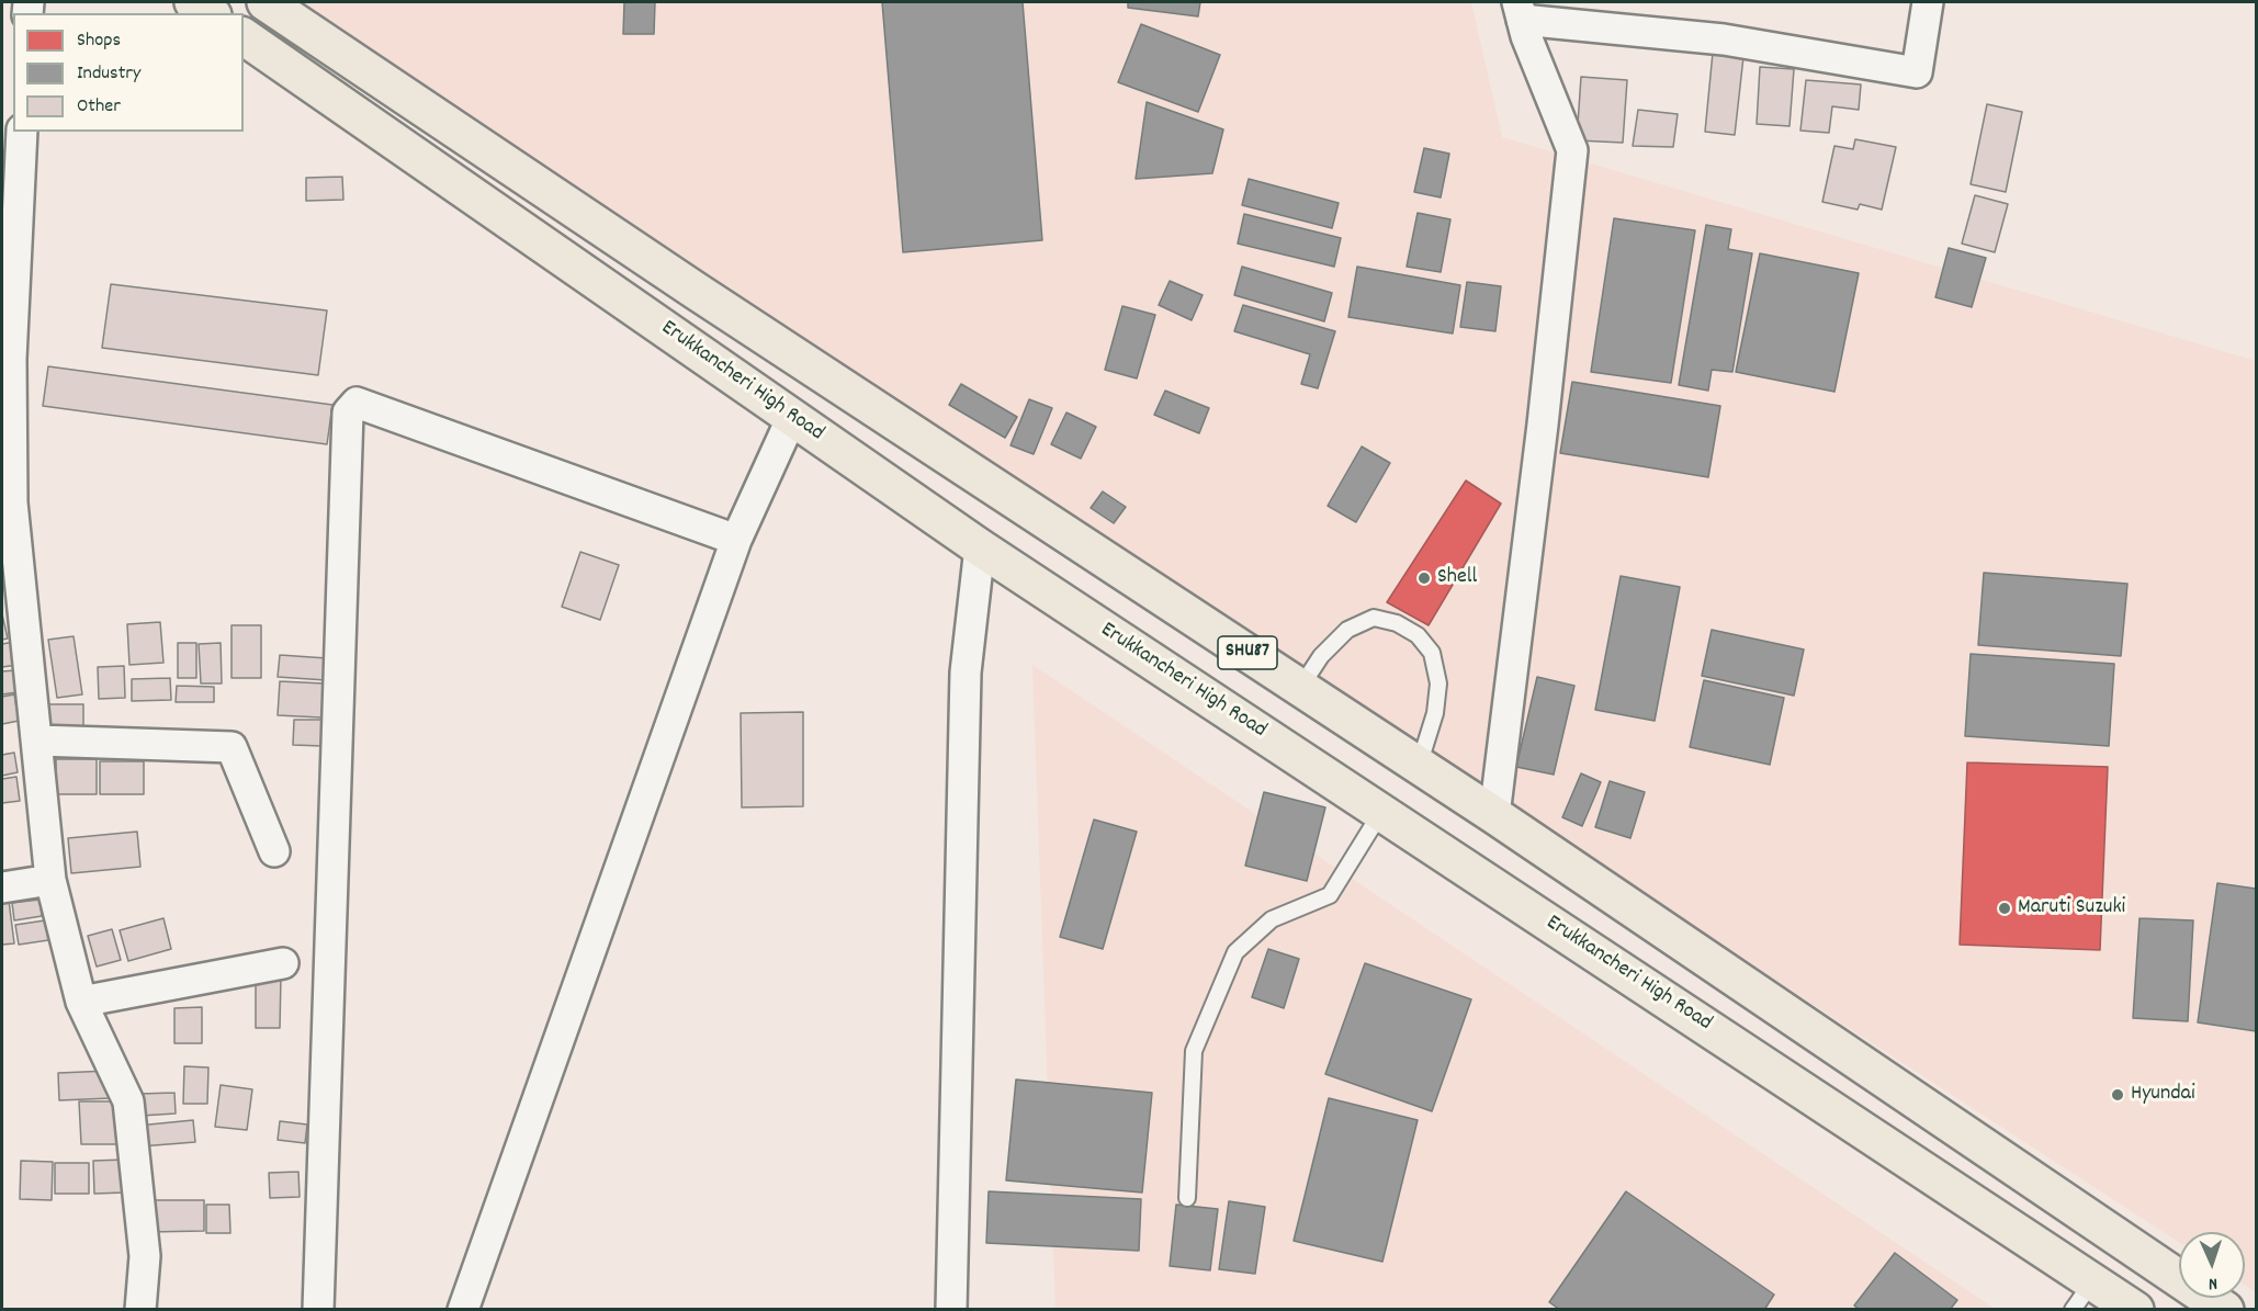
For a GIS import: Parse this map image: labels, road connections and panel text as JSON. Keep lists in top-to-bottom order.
{
  "streets": {
    "main road": ["Erukkancheri High Road", "SHU87"]
  },
  "places": ["Shell", "Maruti Suzuki", "Hyundai"],
  "legend": ["Shops", "Industry", "Other"],
  "north": "bottom"
}
